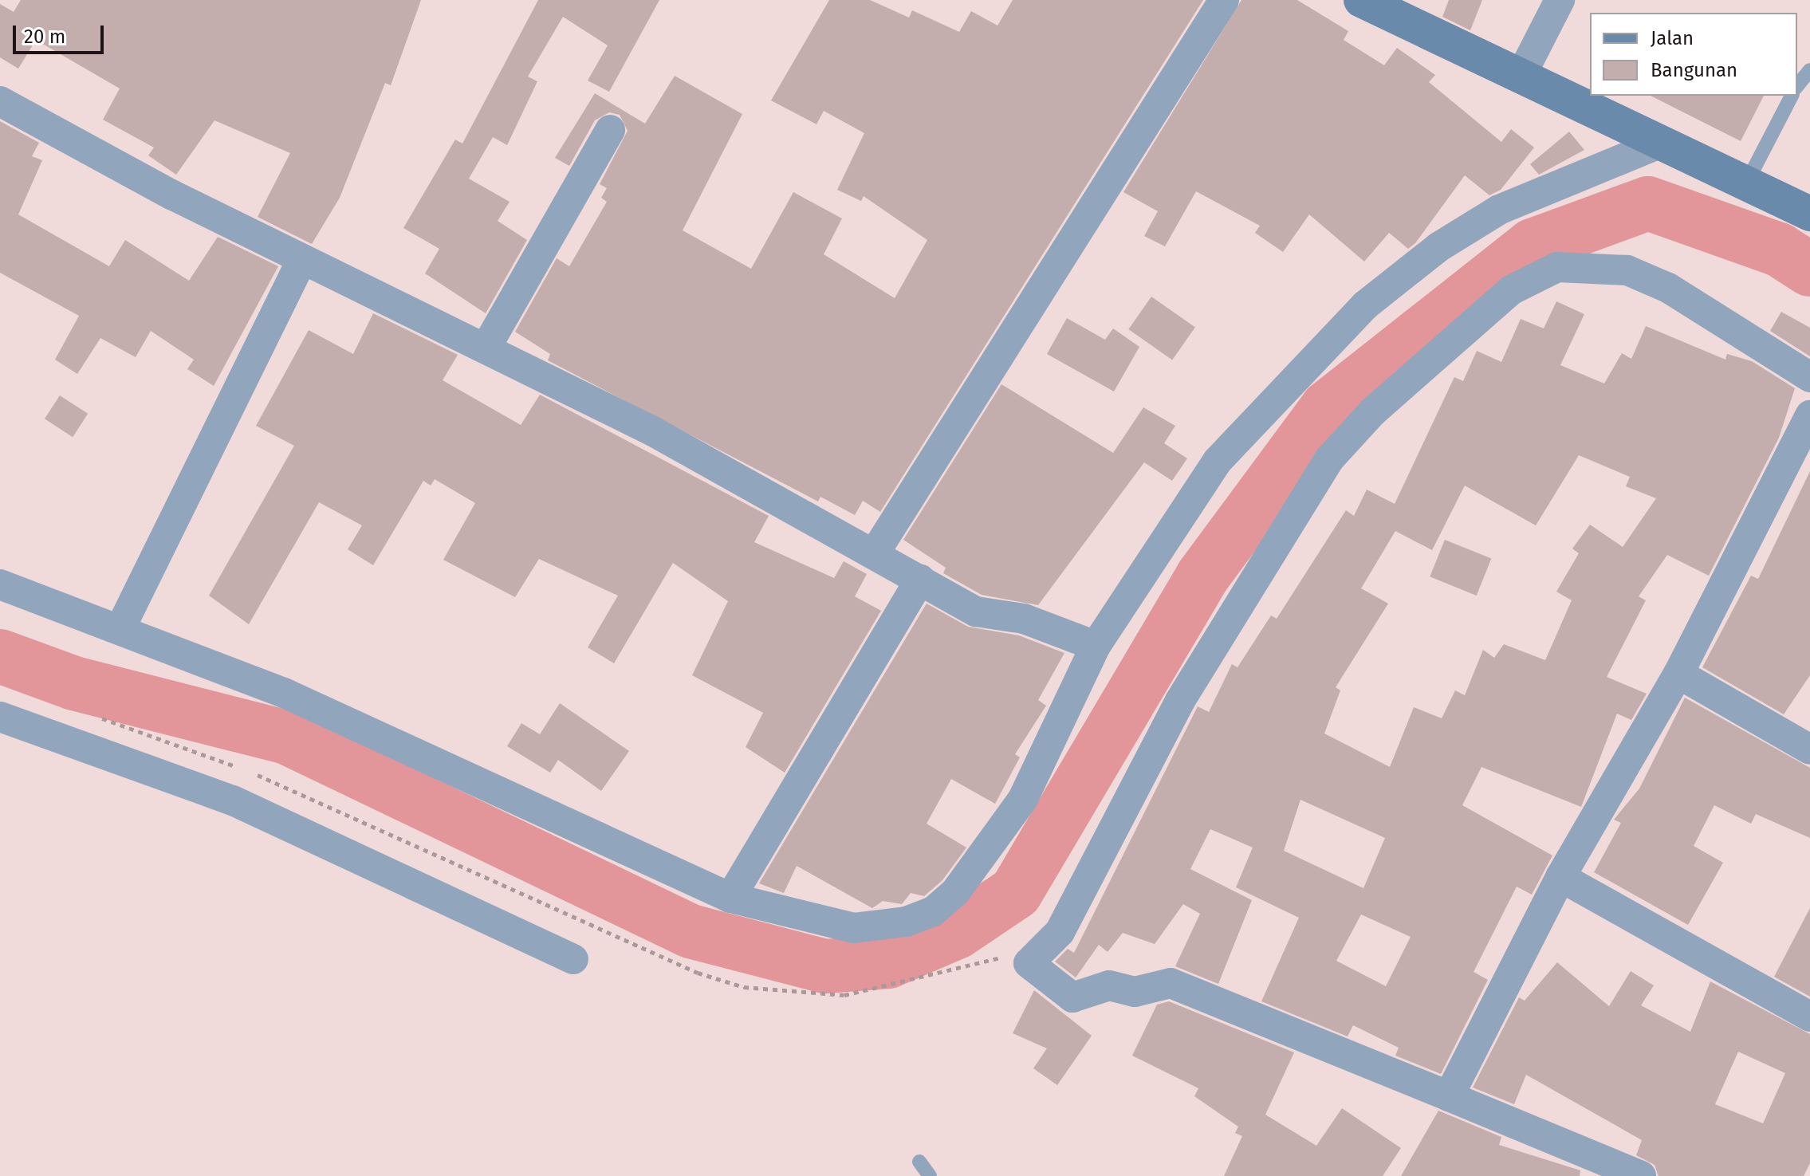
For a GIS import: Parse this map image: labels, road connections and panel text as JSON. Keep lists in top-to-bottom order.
{
  "legend": ["Jalan", "Bangunan"],
  "scale_bar": "20 m"
}
